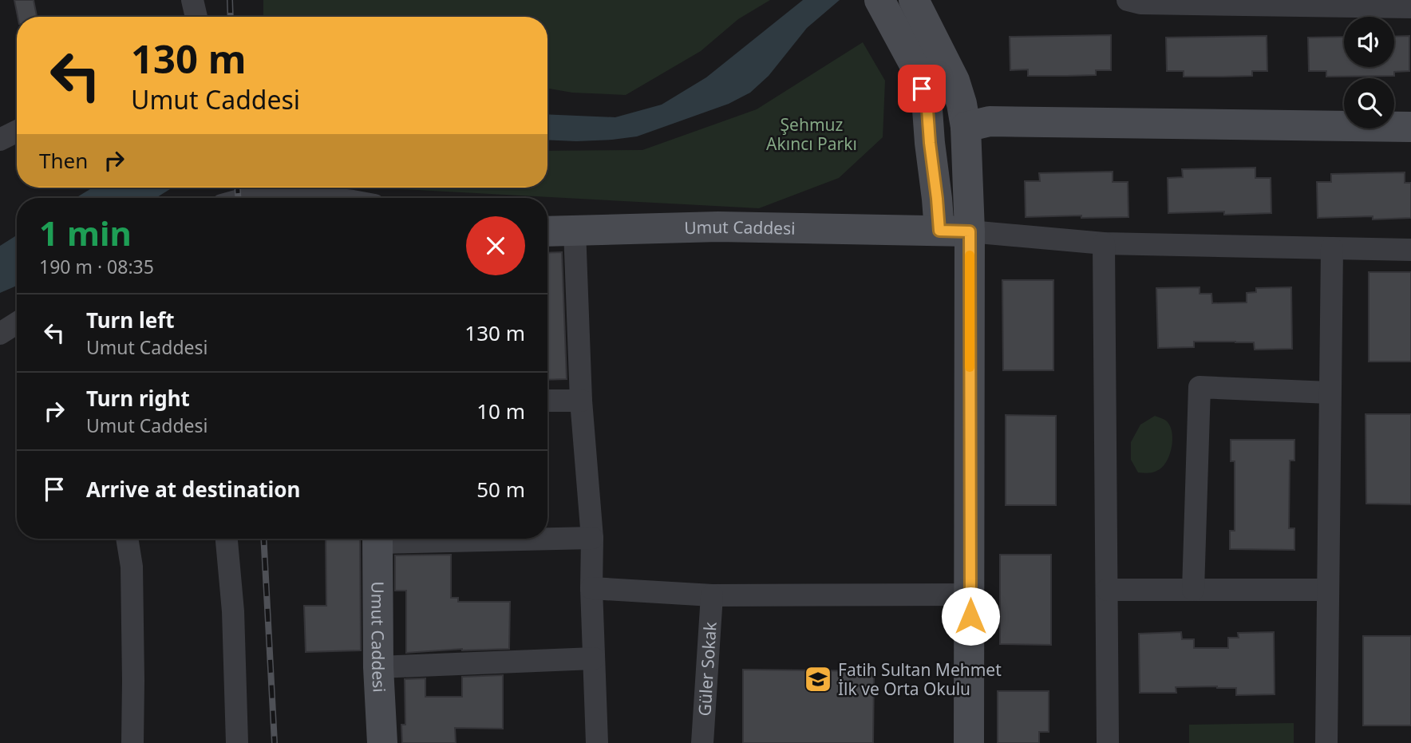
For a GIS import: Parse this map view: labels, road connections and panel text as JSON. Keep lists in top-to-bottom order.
{
  "streets": {
    "street": ["Umut Caddesi", "Güler Sokak"]
  },
  "parks": ["Şehmuz Akıncı Parkı"],
  "places": {
    "school or university": ["Fatih Sultan Mehmet İlk ve Orta Okulu"]
  },
  "page": {
    "turn": ["130 m", "Umut Caddesi"],
    "then": "Then",
    "heading": ["1 min", "190 m · 08:35"],
    "list": [
      {
        "name": "Turn left",
        "note": "Umut Caddesi",
        "value": "130 m"
      },
      {
        "name": "Turn right",
        "note": "Umut Caddesi",
        "value": "10 m"
      },
      {
        "name": "Arrive at destination",
        "value": "50 m"
      }
    ]
  }
}
